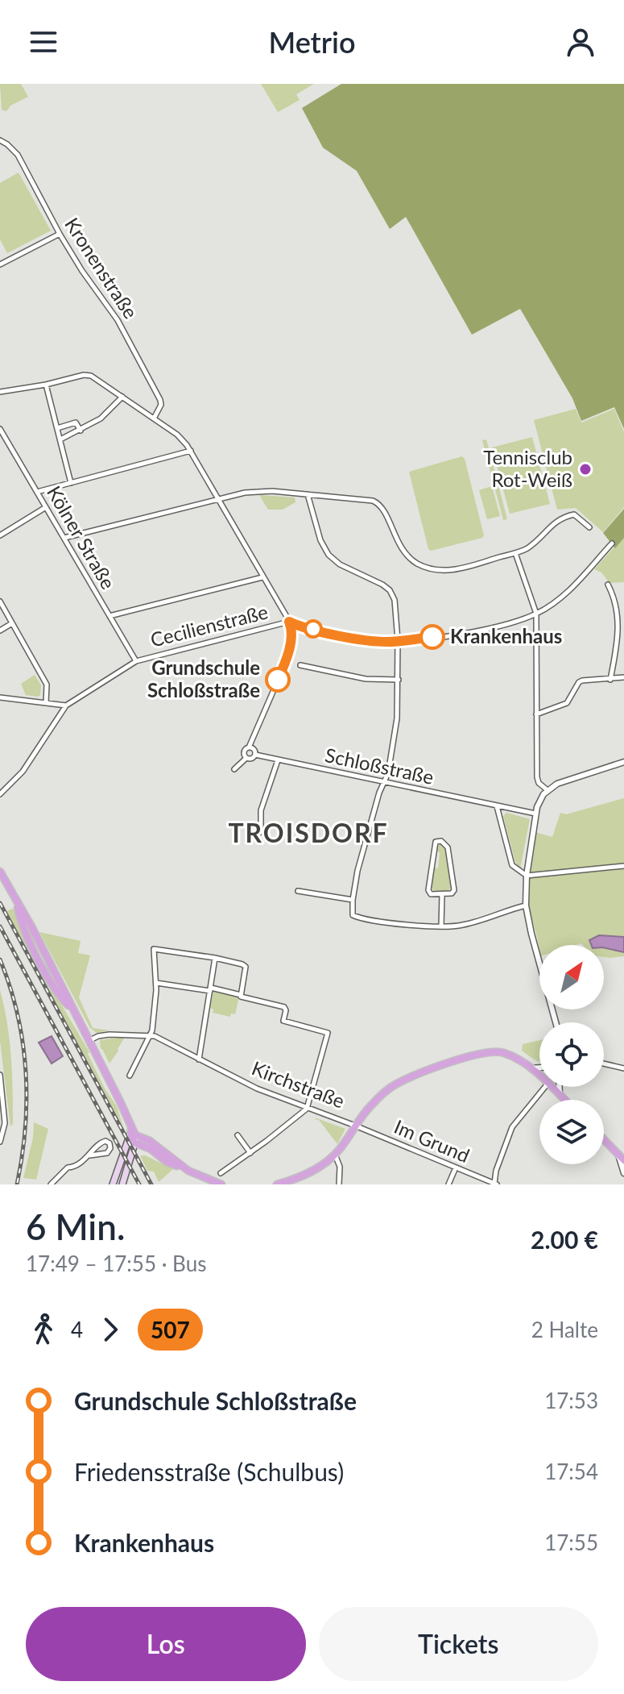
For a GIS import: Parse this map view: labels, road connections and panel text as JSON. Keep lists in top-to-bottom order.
{
  "streets": {
    "main road": ["Kirchstraße"],
    "street": [
      "Kronenstraße",
      "Kölner Straße",
      "Cecilienstraße",
      "Schloßstraße",
      "Im Grund"
    ]
  },
  "crossings": [
    ["Kölner Straße", "Cecilienstraße"],
    ["Kirchstraße", "Im Grund"]
  ],
  "districts": ["TROISDORF"],
  "places": ["Tennisclub Rot-Weiß", "Krankenhaus", "Grundschule Schloßstraße"],
  "lines": ["bus line 507"],
  "north": "top right",
  "page": {
    "header": "Metrio",
    "heading": ["6 Min.", "17:49 – 17:55 · Bus", "2.00 €"],
    "legs": ["4", "507", "2 Halte"],
    "list": [
      {
        "name": "Grundschule Schloßstraße",
        "value": "17:53"
      },
      {
        "name": "Friedensstraße (Schulbus)",
        "value": "17:54"
      },
      {
        "name": "Krankenhaus",
        "value": "17:55"
      }
    ],
    "buttons": ["Los", "Tickets"]
  }
}
